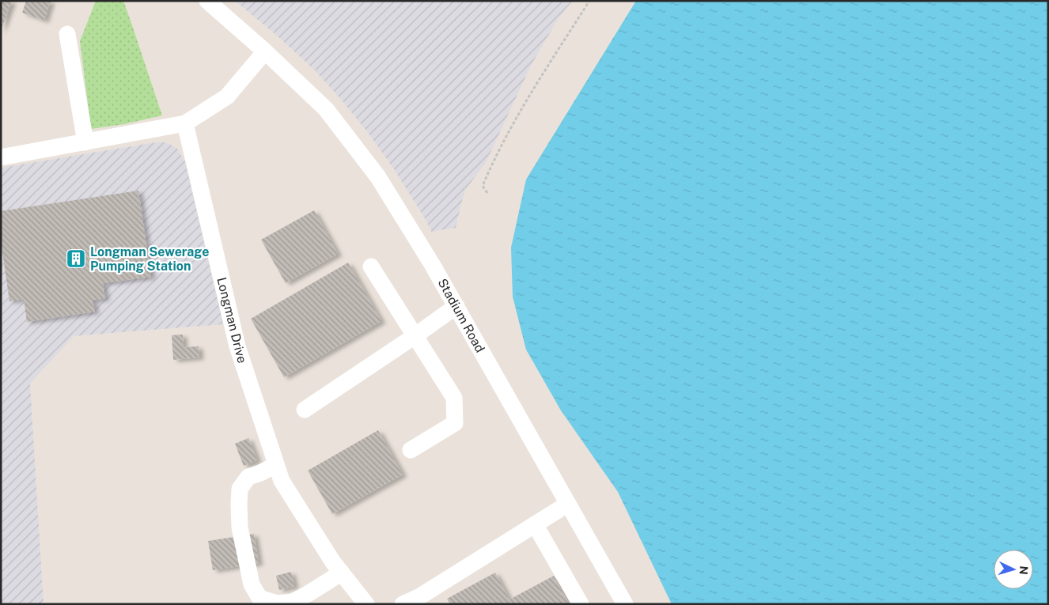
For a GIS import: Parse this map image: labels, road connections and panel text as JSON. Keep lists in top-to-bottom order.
{
  "streets": {
    "street": ["Stadium Road", "Longman Drive"]
  },
  "places": {
    "building": ["Longman Sewerage Pumping Station"]
  },
  "north": "right"
}
